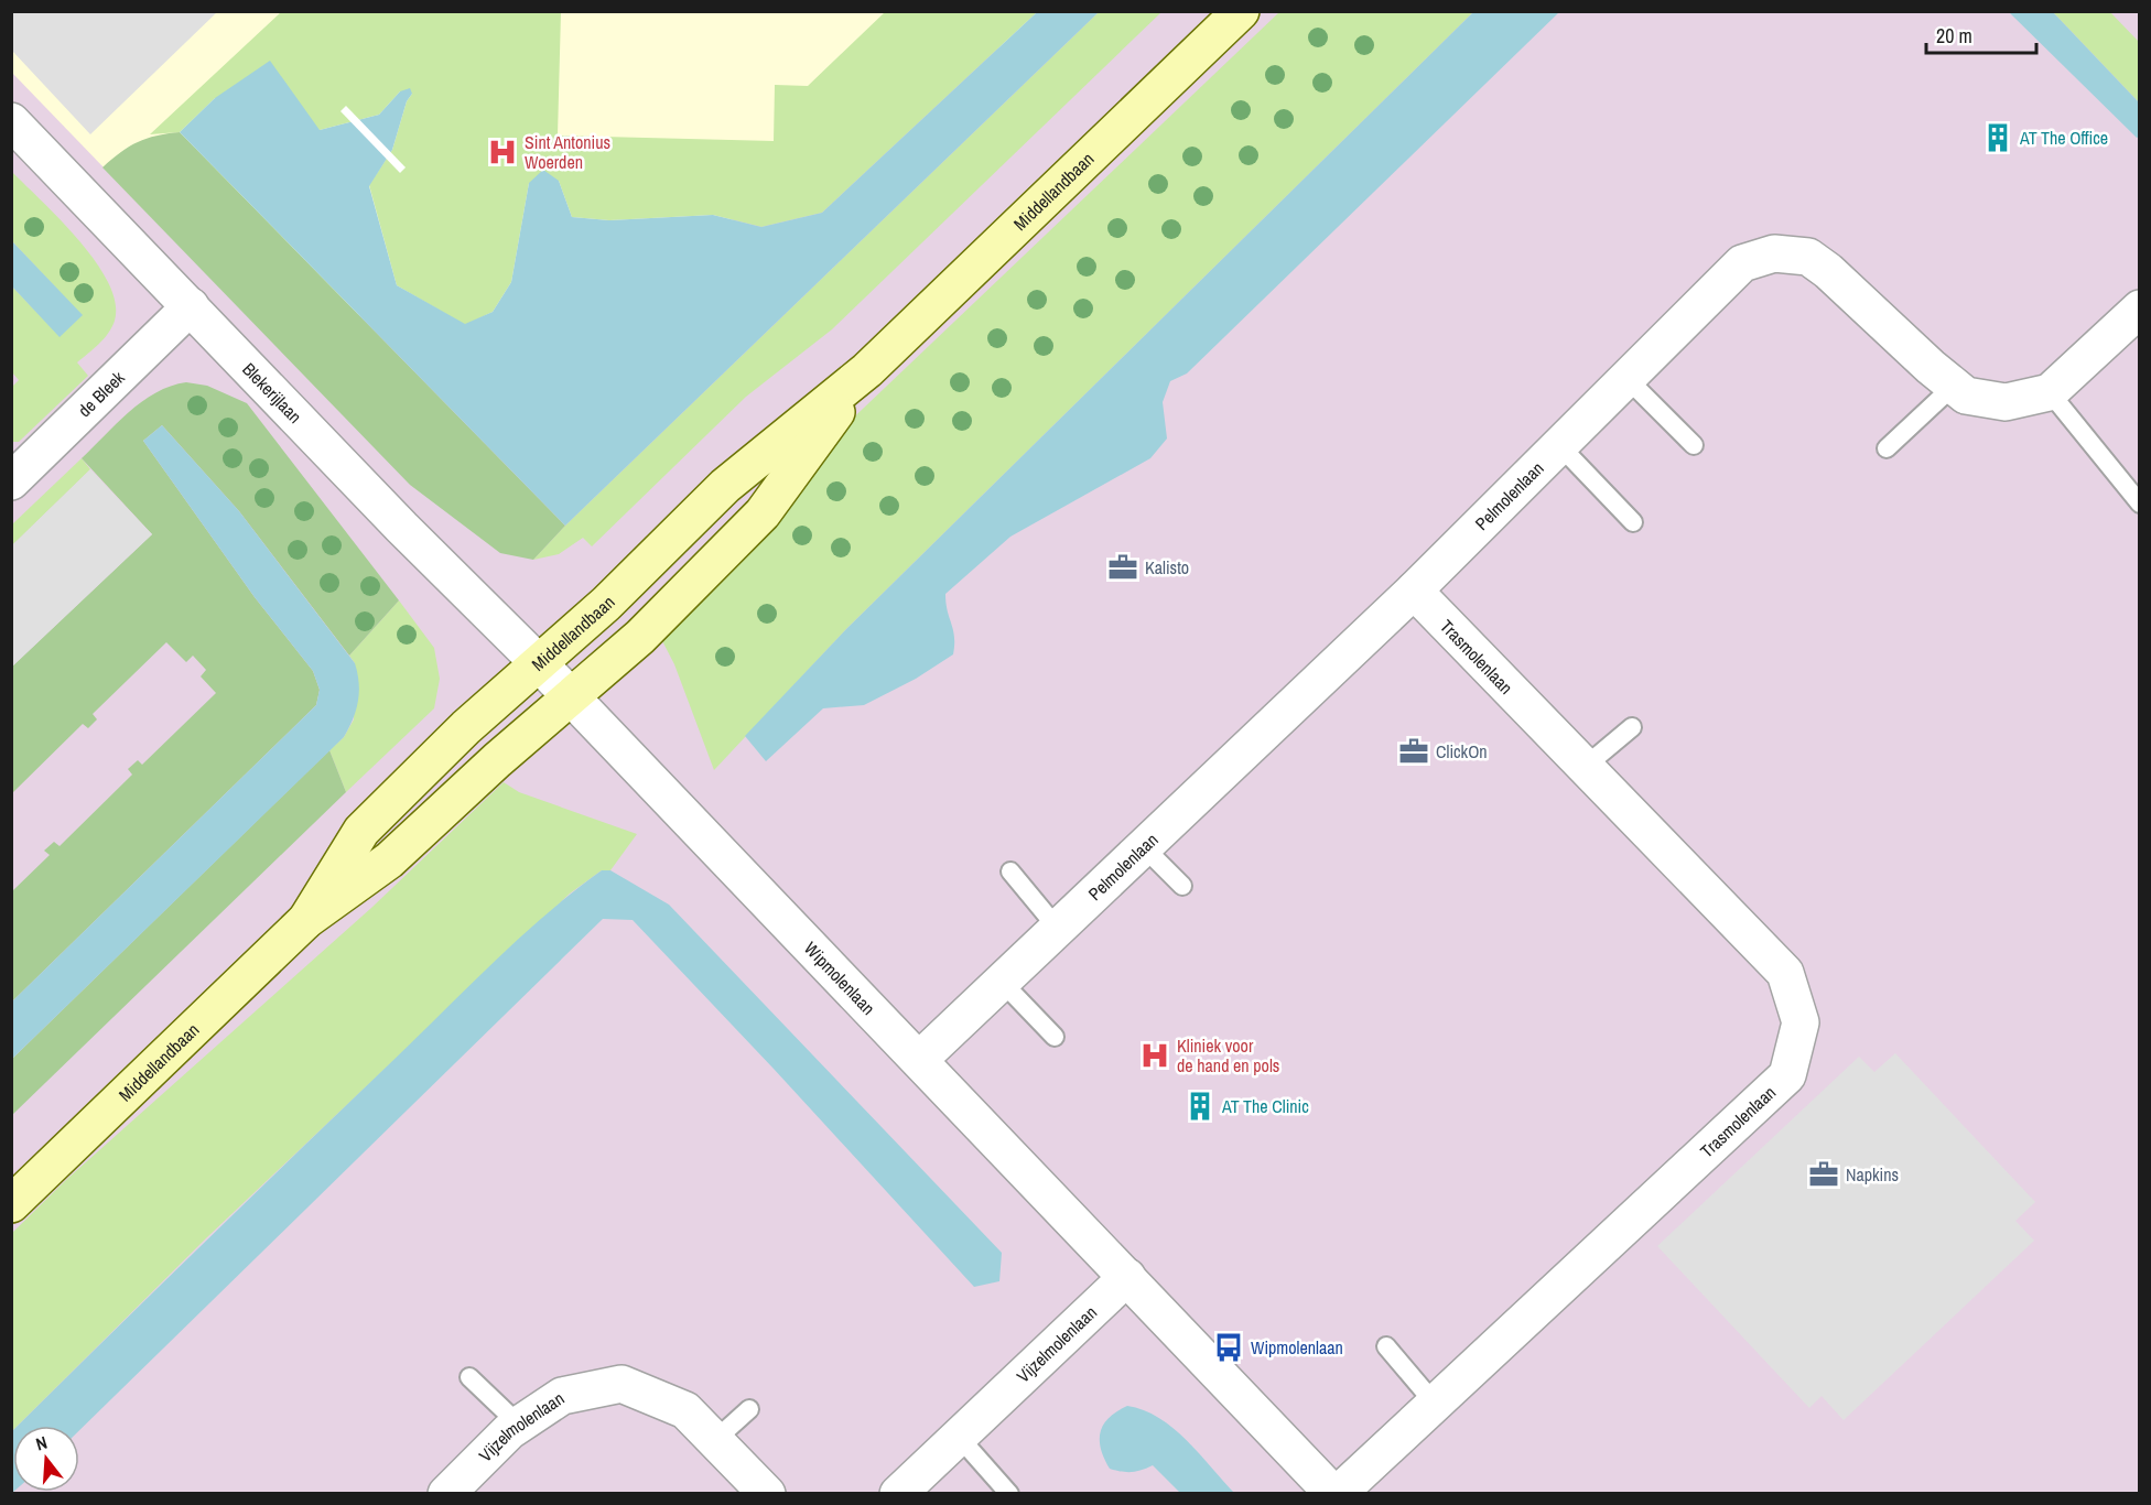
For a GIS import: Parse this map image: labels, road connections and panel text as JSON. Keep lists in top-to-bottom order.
{
  "streets": {
    "main road": ["Middellandbaan"],
    "street": [
      "Blekerijlaan",
      "de Bleek",
      "Pelmolenlaan",
      "Trasmolenlaan",
      "Wipmolenlaan",
      "Vijzelmolenlaan"
    ]
  },
  "crossings": [
    ["Middellandbaan", "Blekerijlaan"],
    ["Middellandbaan", "Wipmolenlaan"],
    ["Blekerijlaan", "de Bleek"],
    ["Blekerijlaan", "Wipmolenlaan"],
    ["Pelmolenlaan", "Trasmolenlaan"],
    ["Pelmolenlaan", "Wipmolenlaan"],
    ["Trasmolenlaan", "Wipmolenlaan"],
    ["Wipmolenlaan", "Vijzelmolenlaan"]
  ],
  "places": {
    "building": ["AT The Office", "AT The Clinic"],
    "hospital": ["Sint Antonius Woerden", "Kliniek voor de hand en pols"],
    "office": ["Kalisto", "ClickOn", "Napkins"],
    "bus stop": ["Wipmolenlaan"]
  },
  "scale_bar": "20 m",
  "north": "top"
}
